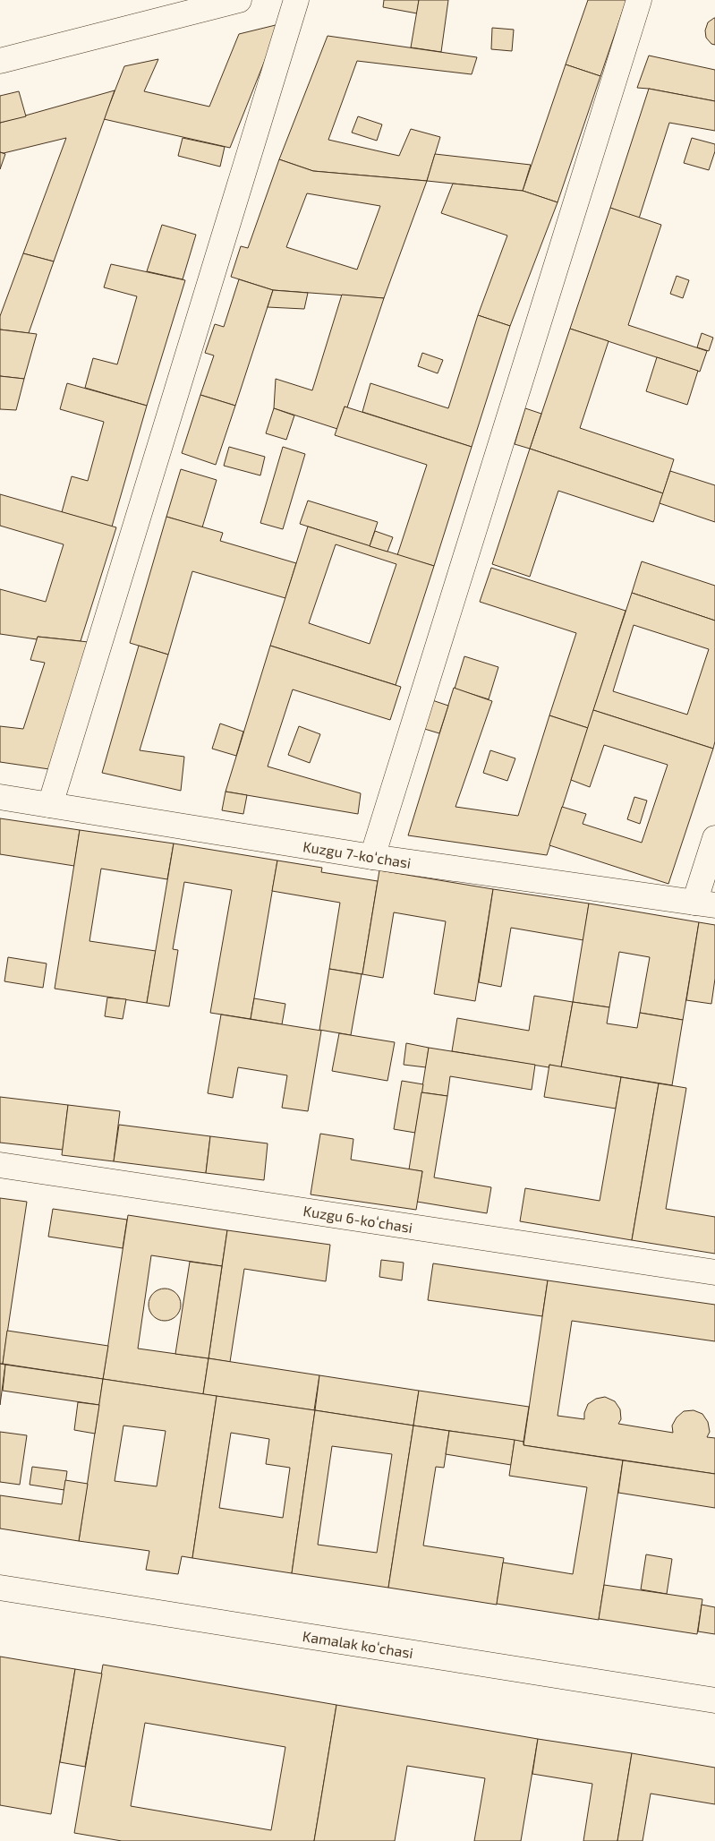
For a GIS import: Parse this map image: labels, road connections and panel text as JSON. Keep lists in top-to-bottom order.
{
  "streets": {
    "street": ["Kuzgu 7-koʻchasi", "Kuzgu 6-koʻchasi", "Kamalak koʻchasi"]
  }
}
